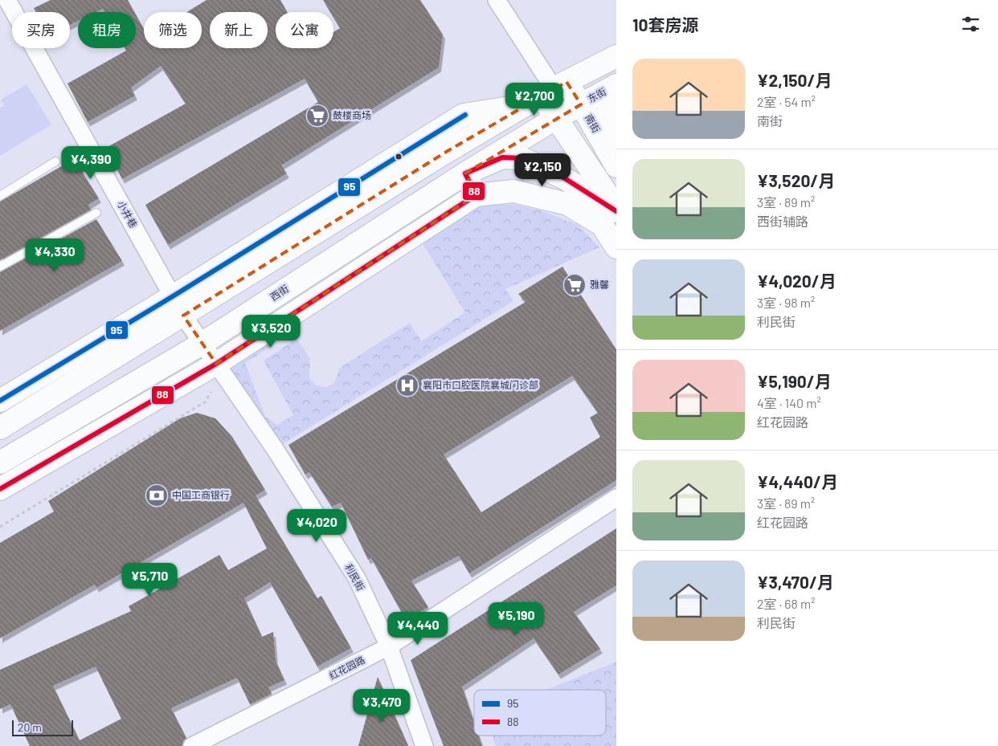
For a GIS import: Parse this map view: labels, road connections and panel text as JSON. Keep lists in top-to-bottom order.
{
  "streets": {
    "main road": ["东街", "南街", "西街"],
    "street": ["小井巷", "利民街", "红花园路"]
  },
  "crossings": [
    ["东街", "南街"],
    ["东街", "西街"],
    ["小井巷", "西街"],
    ["小井巷", "利民街"],
    ["西街", "利民街"],
    ["利民街", "红花园路"]
  ],
  "places": {
    "supermarket": ["鼓楼商场", "雅馨"],
    "hospital": ["襄阳市口腔医院襄城门诊部"],
    "bank": ["中国工商银行"]
  },
  "lines": ["transit line 95", "transit line 88"],
  "legend": ["95", "88"],
  "scale_bar": "20 m",
  "page": {
    "heading": "10套房源",
    "chip": [
      "买房",
      "租房",
      "筛选",
      "新上",
      "公寓"
    ],
    "list": [
      {
        "name": "¥2,150/月",
        "note": "2室 · 54 m² · 南街"
      },
      {
        "name": "¥3,520/月",
        "note": "3室 · 89 m² · 西街辅路"
      },
      {
        "name": "¥4,020/月",
        "note": "3室 · 98 m² · 利民街"
      },
      {
        "name": "¥5,190/月",
        "note": "4室 · 140 m² · 红花园路"
      },
      {
        "name": "¥4,440/月",
        "note": "3室 · 89 m² · 红花园路"
      },
      {
        "name": "¥3,470/月",
        "note": "2室 · 68 m² · 利民街"
      }
    ],
    "price": [
      "¥2,700",
      "¥4,390",
      "¥2,150",
      "¥4,330",
      "¥3,520",
      "¥4,020",
      "¥5,710",
      "¥5,190",
      "¥4,440",
      "¥3,470"
    ],
    "scale": "20 m"
  }
}
